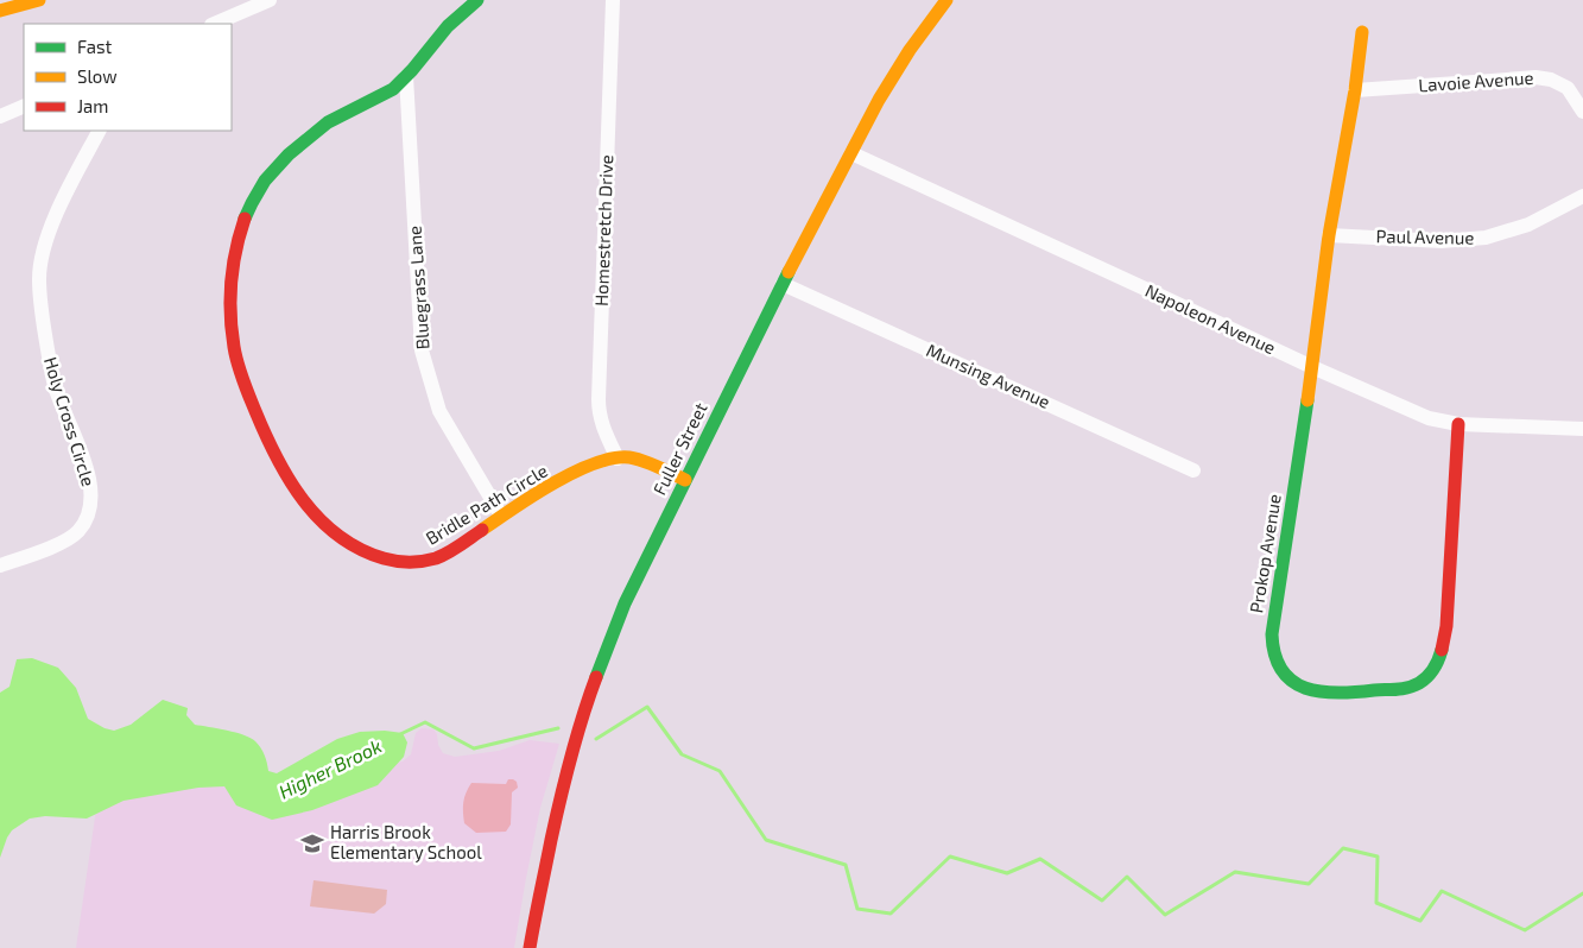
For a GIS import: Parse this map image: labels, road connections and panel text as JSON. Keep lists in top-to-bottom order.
{
  "streets": {
    "street": [
      "Lavoie Avenue",
      "Homestretch Drive",
      "Paul Avenue",
      "Bluegrass Lane",
      "Napoleon Avenue",
      "Munsing Avenue",
      "Holy Cross Circle",
      "Fuller Street",
      "Bridle Path Circle",
      "Prokop Avenue"
    ]
  },
  "crossings": [
    ["Lavoie Avenue", "Prokop Avenue"],
    ["Homestretch Drive", "Bridle Path Circle"],
    ["Paul Avenue", "Prokop Avenue"],
    ["Bluegrass Lane", "Bridle Path Circle"],
    ["Napoleon Avenue", "Fuller Street"],
    ["Napoleon Avenue", "Prokop Avenue"],
    ["Munsing Avenue", "Fuller Street"],
    ["Fuller Street", "Bridle Path Circle"]
  ],
  "water": ["Higher Brook"],
  "places": {
    "school or university": ["Harris Brook Elementary School"]
  },
  "legend": ["Fast", "Slow", "Jam"]
}
